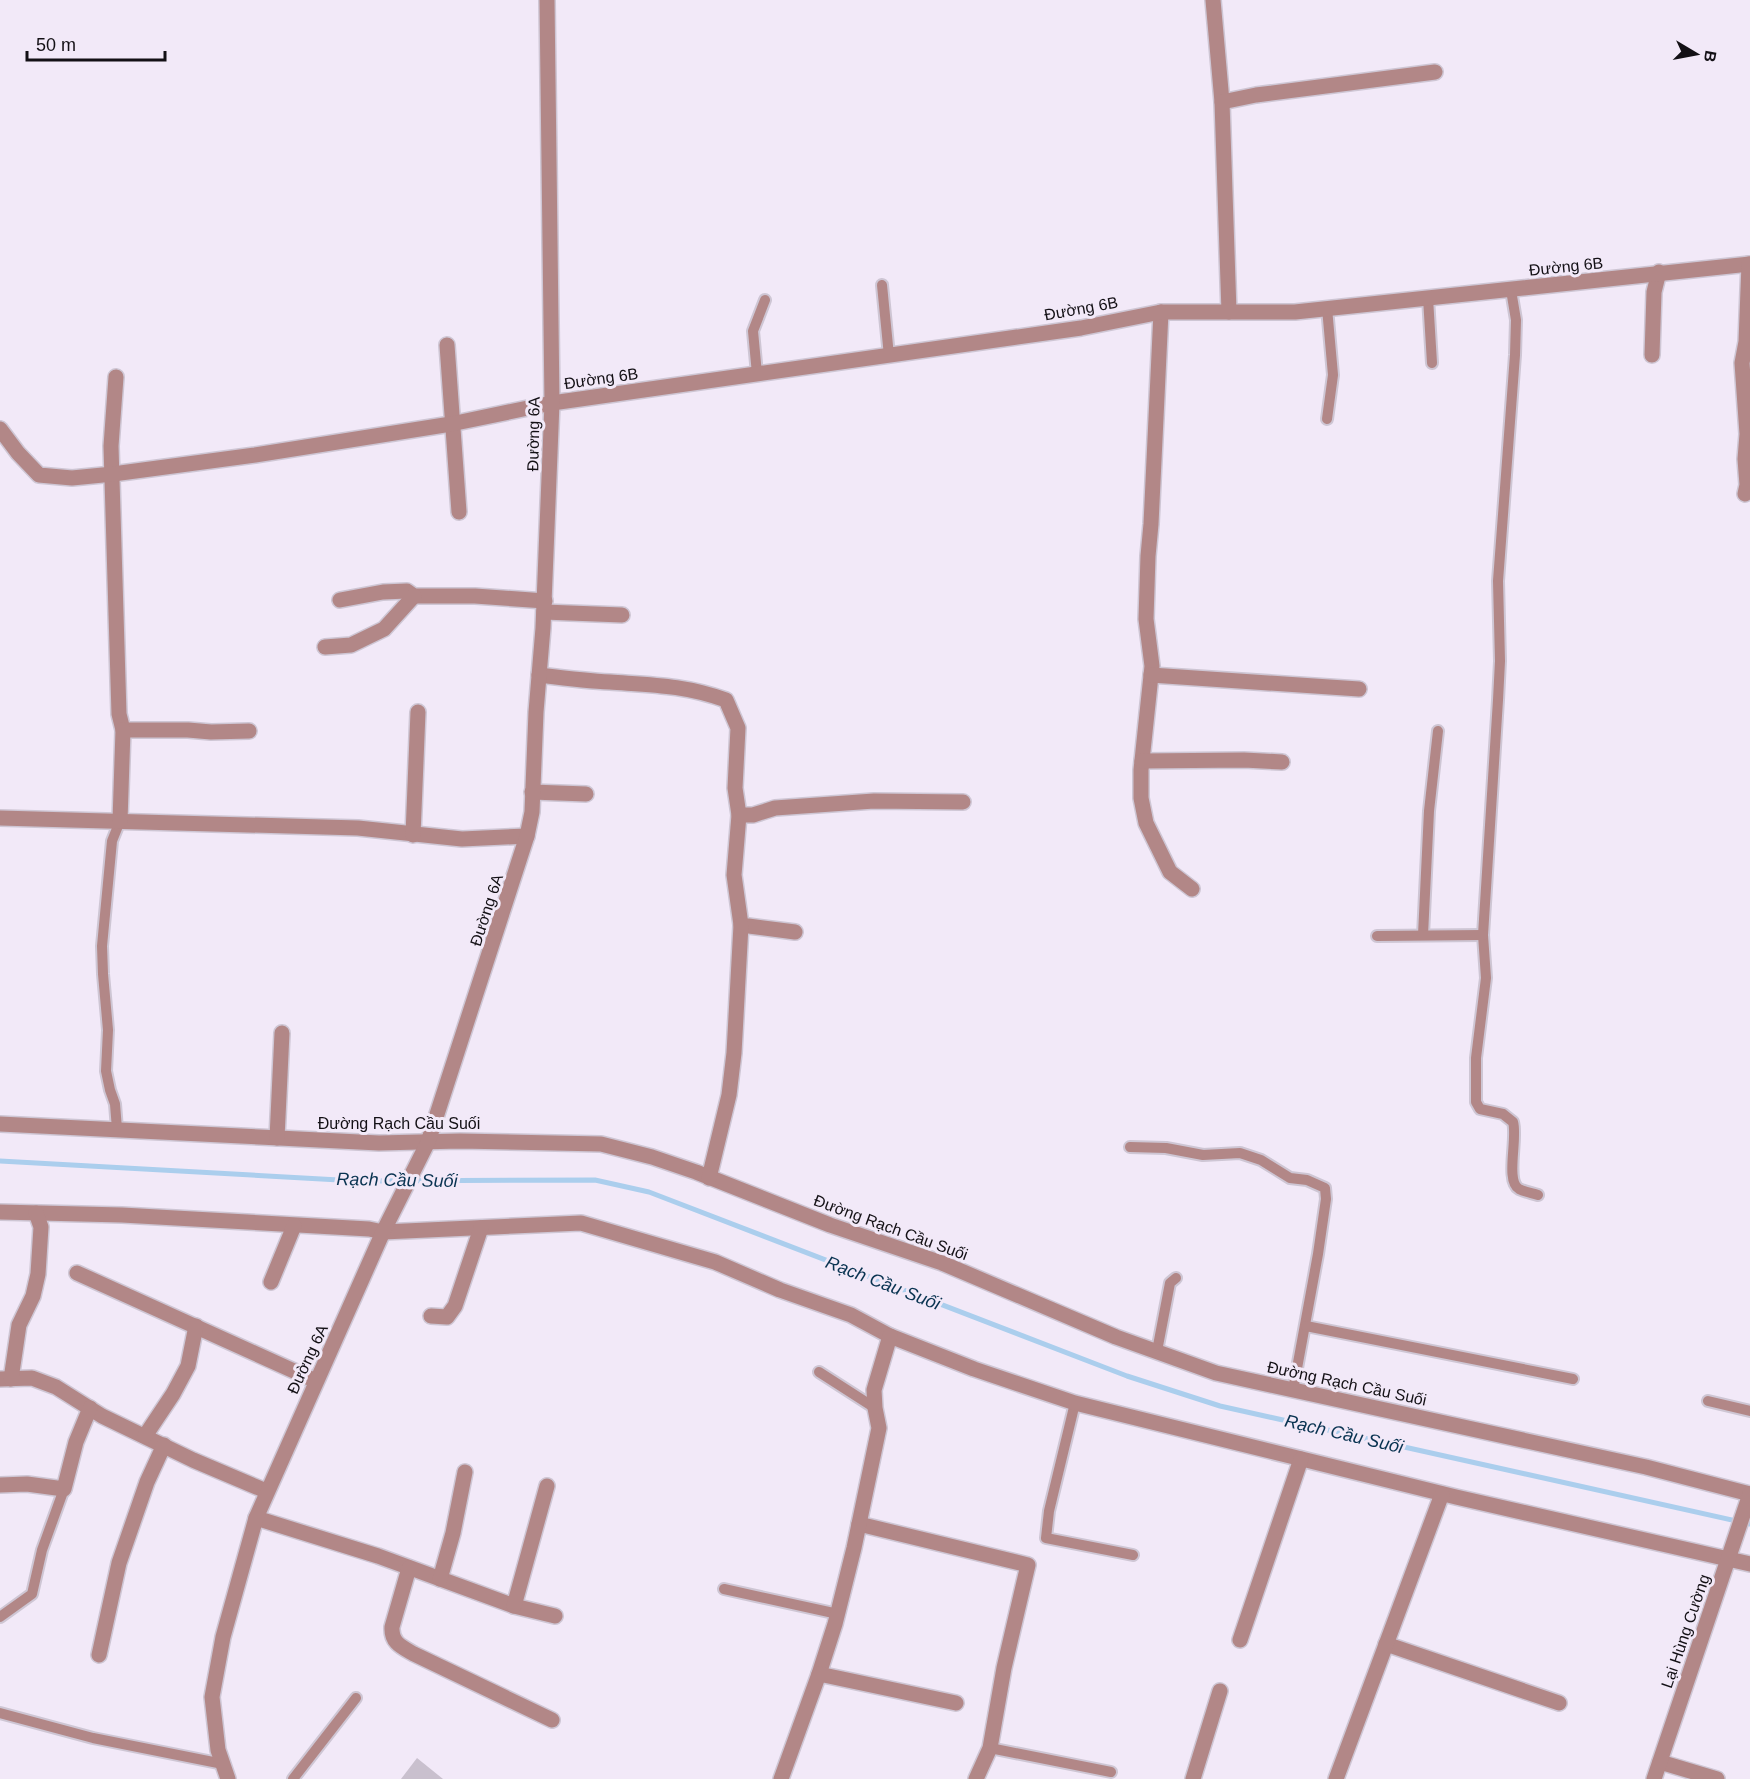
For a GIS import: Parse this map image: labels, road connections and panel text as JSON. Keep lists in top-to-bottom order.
{
  "streets": {
    "street": [
      "Đường 6B",
      "Đường 6A",
      "Đường Rạch Cầu Suối",
      "Lại Hùng Cường"
    ]
  },
  "crossings": [
    ["Đường 6B", "Đường 6A"],
    ["Đường 6A", "Đường Rạch Cầu Suối"],
    ["Đường Rạch Cầu Suối", "Lại Hùng Cường"]
  ],
  "water": ["Rạch Cầu Suối"],
  "scale_bar": "50 m",
  "north": "right"
}
